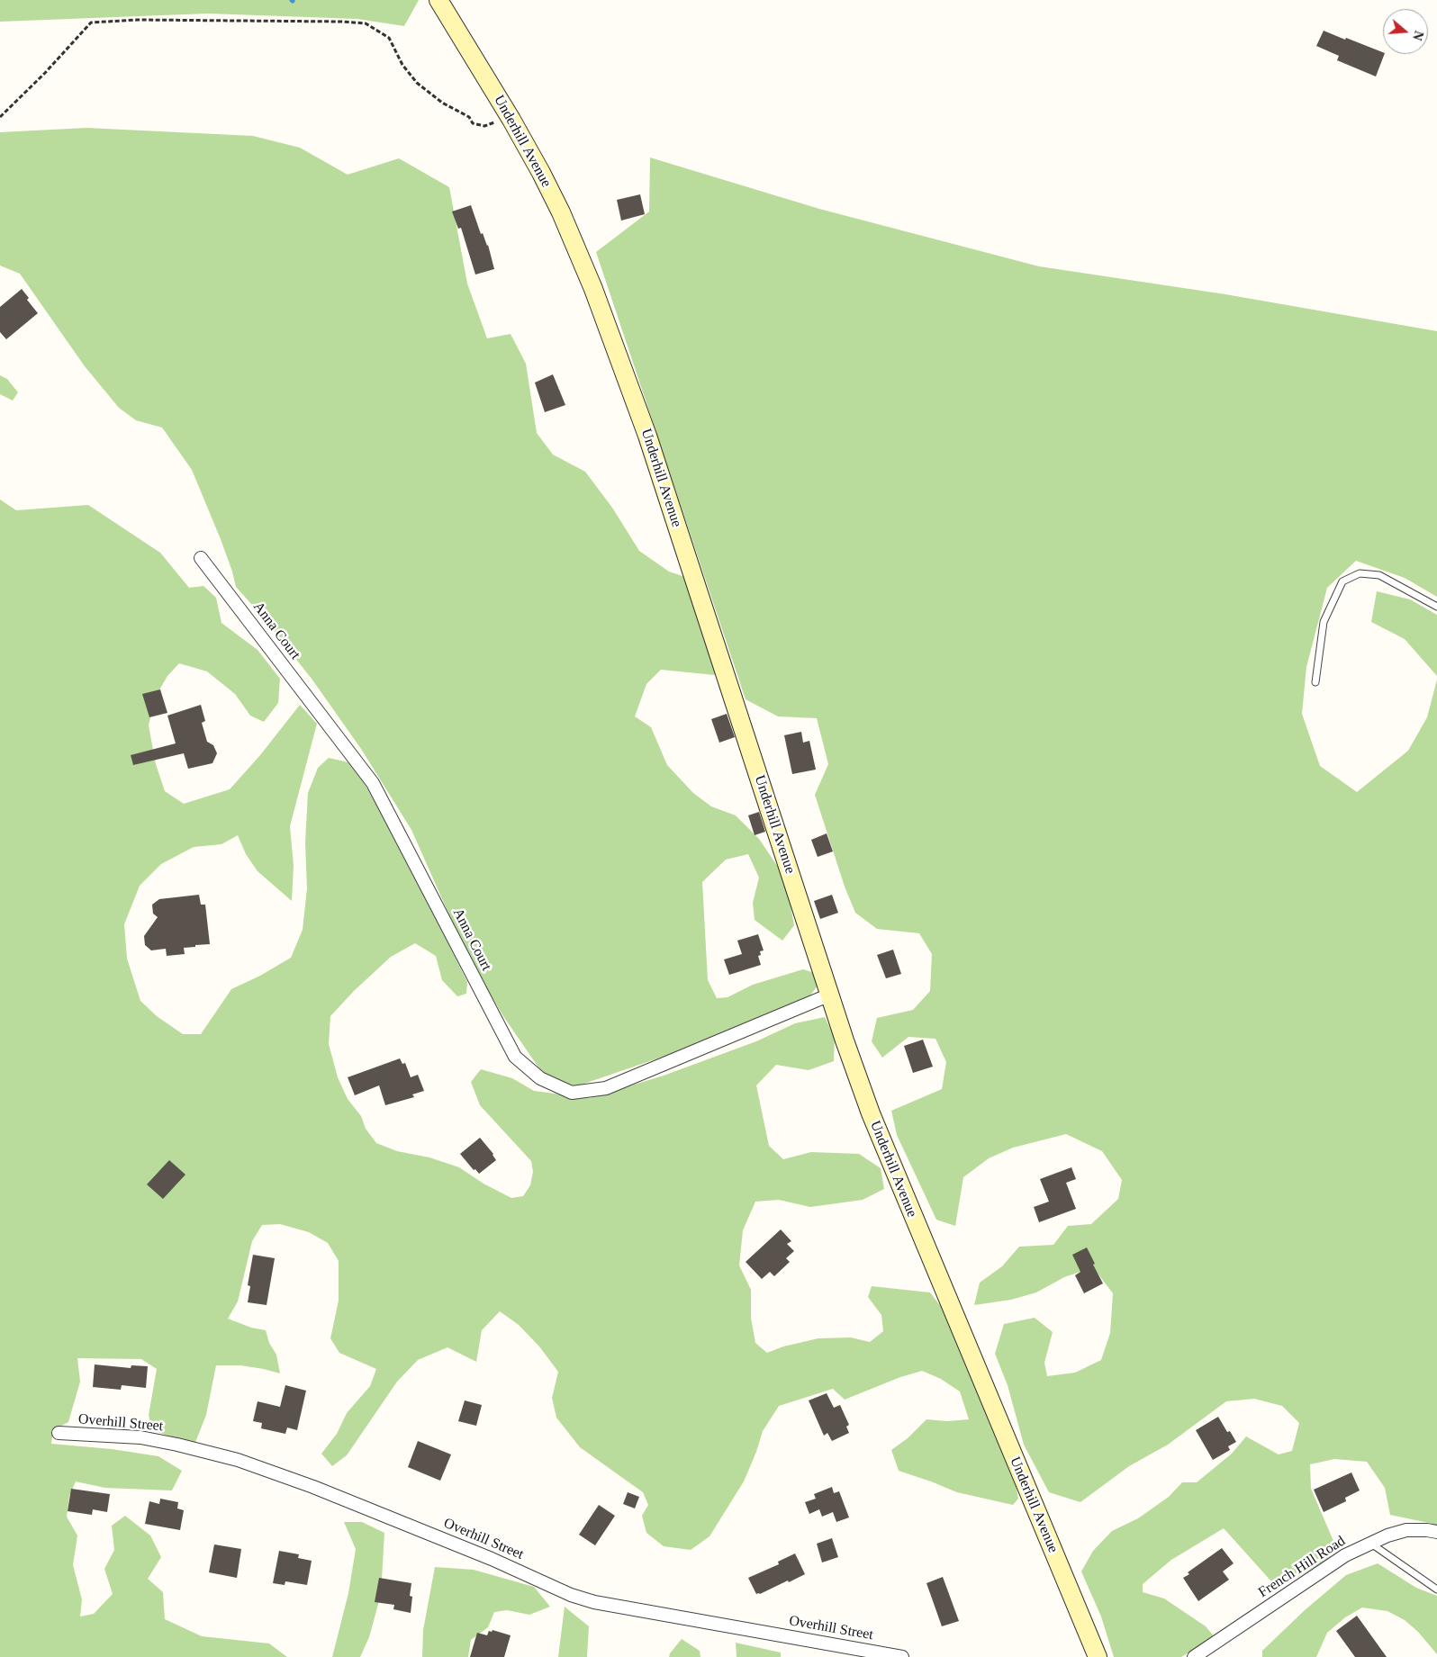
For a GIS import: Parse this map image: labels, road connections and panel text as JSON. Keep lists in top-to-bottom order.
{
  "streets": {
    "main road": ["Underhill Avenue"],
    "street": ["Anna Court", "Overhill Street", "French Hill Road"]
  },
  "crossings": [
    ["Underhill Avenue", "Anna Court"]
  ],
  "north": "right"
}
